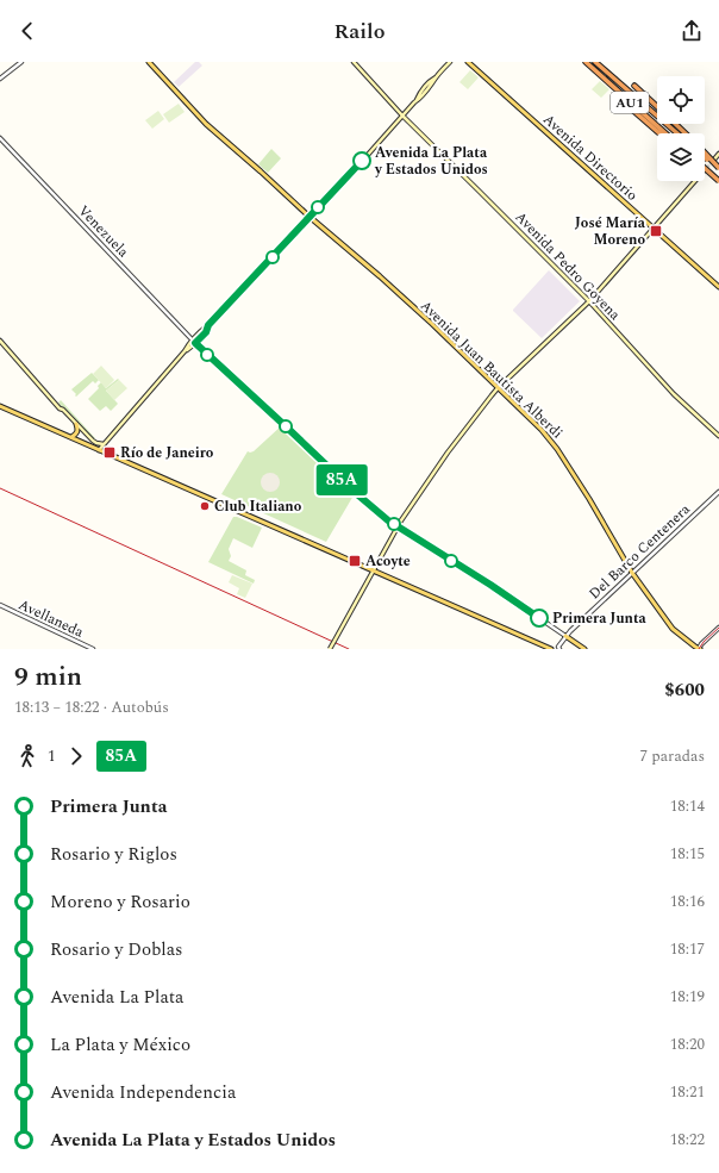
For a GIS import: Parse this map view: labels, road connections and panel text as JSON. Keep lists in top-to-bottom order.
{
  "streets": {
    "highway": ["AU1"],
    "main road": ["Avenida Directorio", "Avenida Pedro Goyena", "Avenida Juan Bautista Alberdi"],
    "street": ["Venezuela", "Del Barco Centenera", "Avellaneda"]
  },
  "crossings": [
    ["Venezuela", "Del Barco Centenera"],
    ["Avenida Juan Bautista Alberdi", "Del Barco Centenera"]
  ],
  "places": {
    "other": ["Avenida La Plata y Estados Unidos", "Club Italiano", "Primera Junta"],
    "transit": ["José María Moreno", "Río de Janeiro", "Acoyte"]
  },
  "lines": ["bus line 85A"],
  "page": {
    "header": "Railo",
    "on_map": "85A",
    "heading": ["9 min", "18:13 – 18:22 · Autobús", "$600"],
    "legs": ["1", "85A", "7 paradas"],
    "list": [
      {
        "name": "Primera Junta",
        "value": "18:14"
      },
      {
        "name": "Rosario y Riglos",
        "value": "18:15"
      },
      {
        "name": "Moreno y Rosario",
        "value": "18:16"
      },
      {
        "name": "Rosario y Doblas",
        "value": "18:17"
      },
      {
        "name": "Avenida La Plata",
        "value": "18:19"
      },
      {
        "name": "La Plata y México",
        "value": "18:20"
      },
      {
        "name": "Avenida Independencia",
        "value": "18:21"
      },
      {
        "name": "Avenida La Plata y Estados Unidos",
        "value": "18:22"
      }
    ]
  }
}
